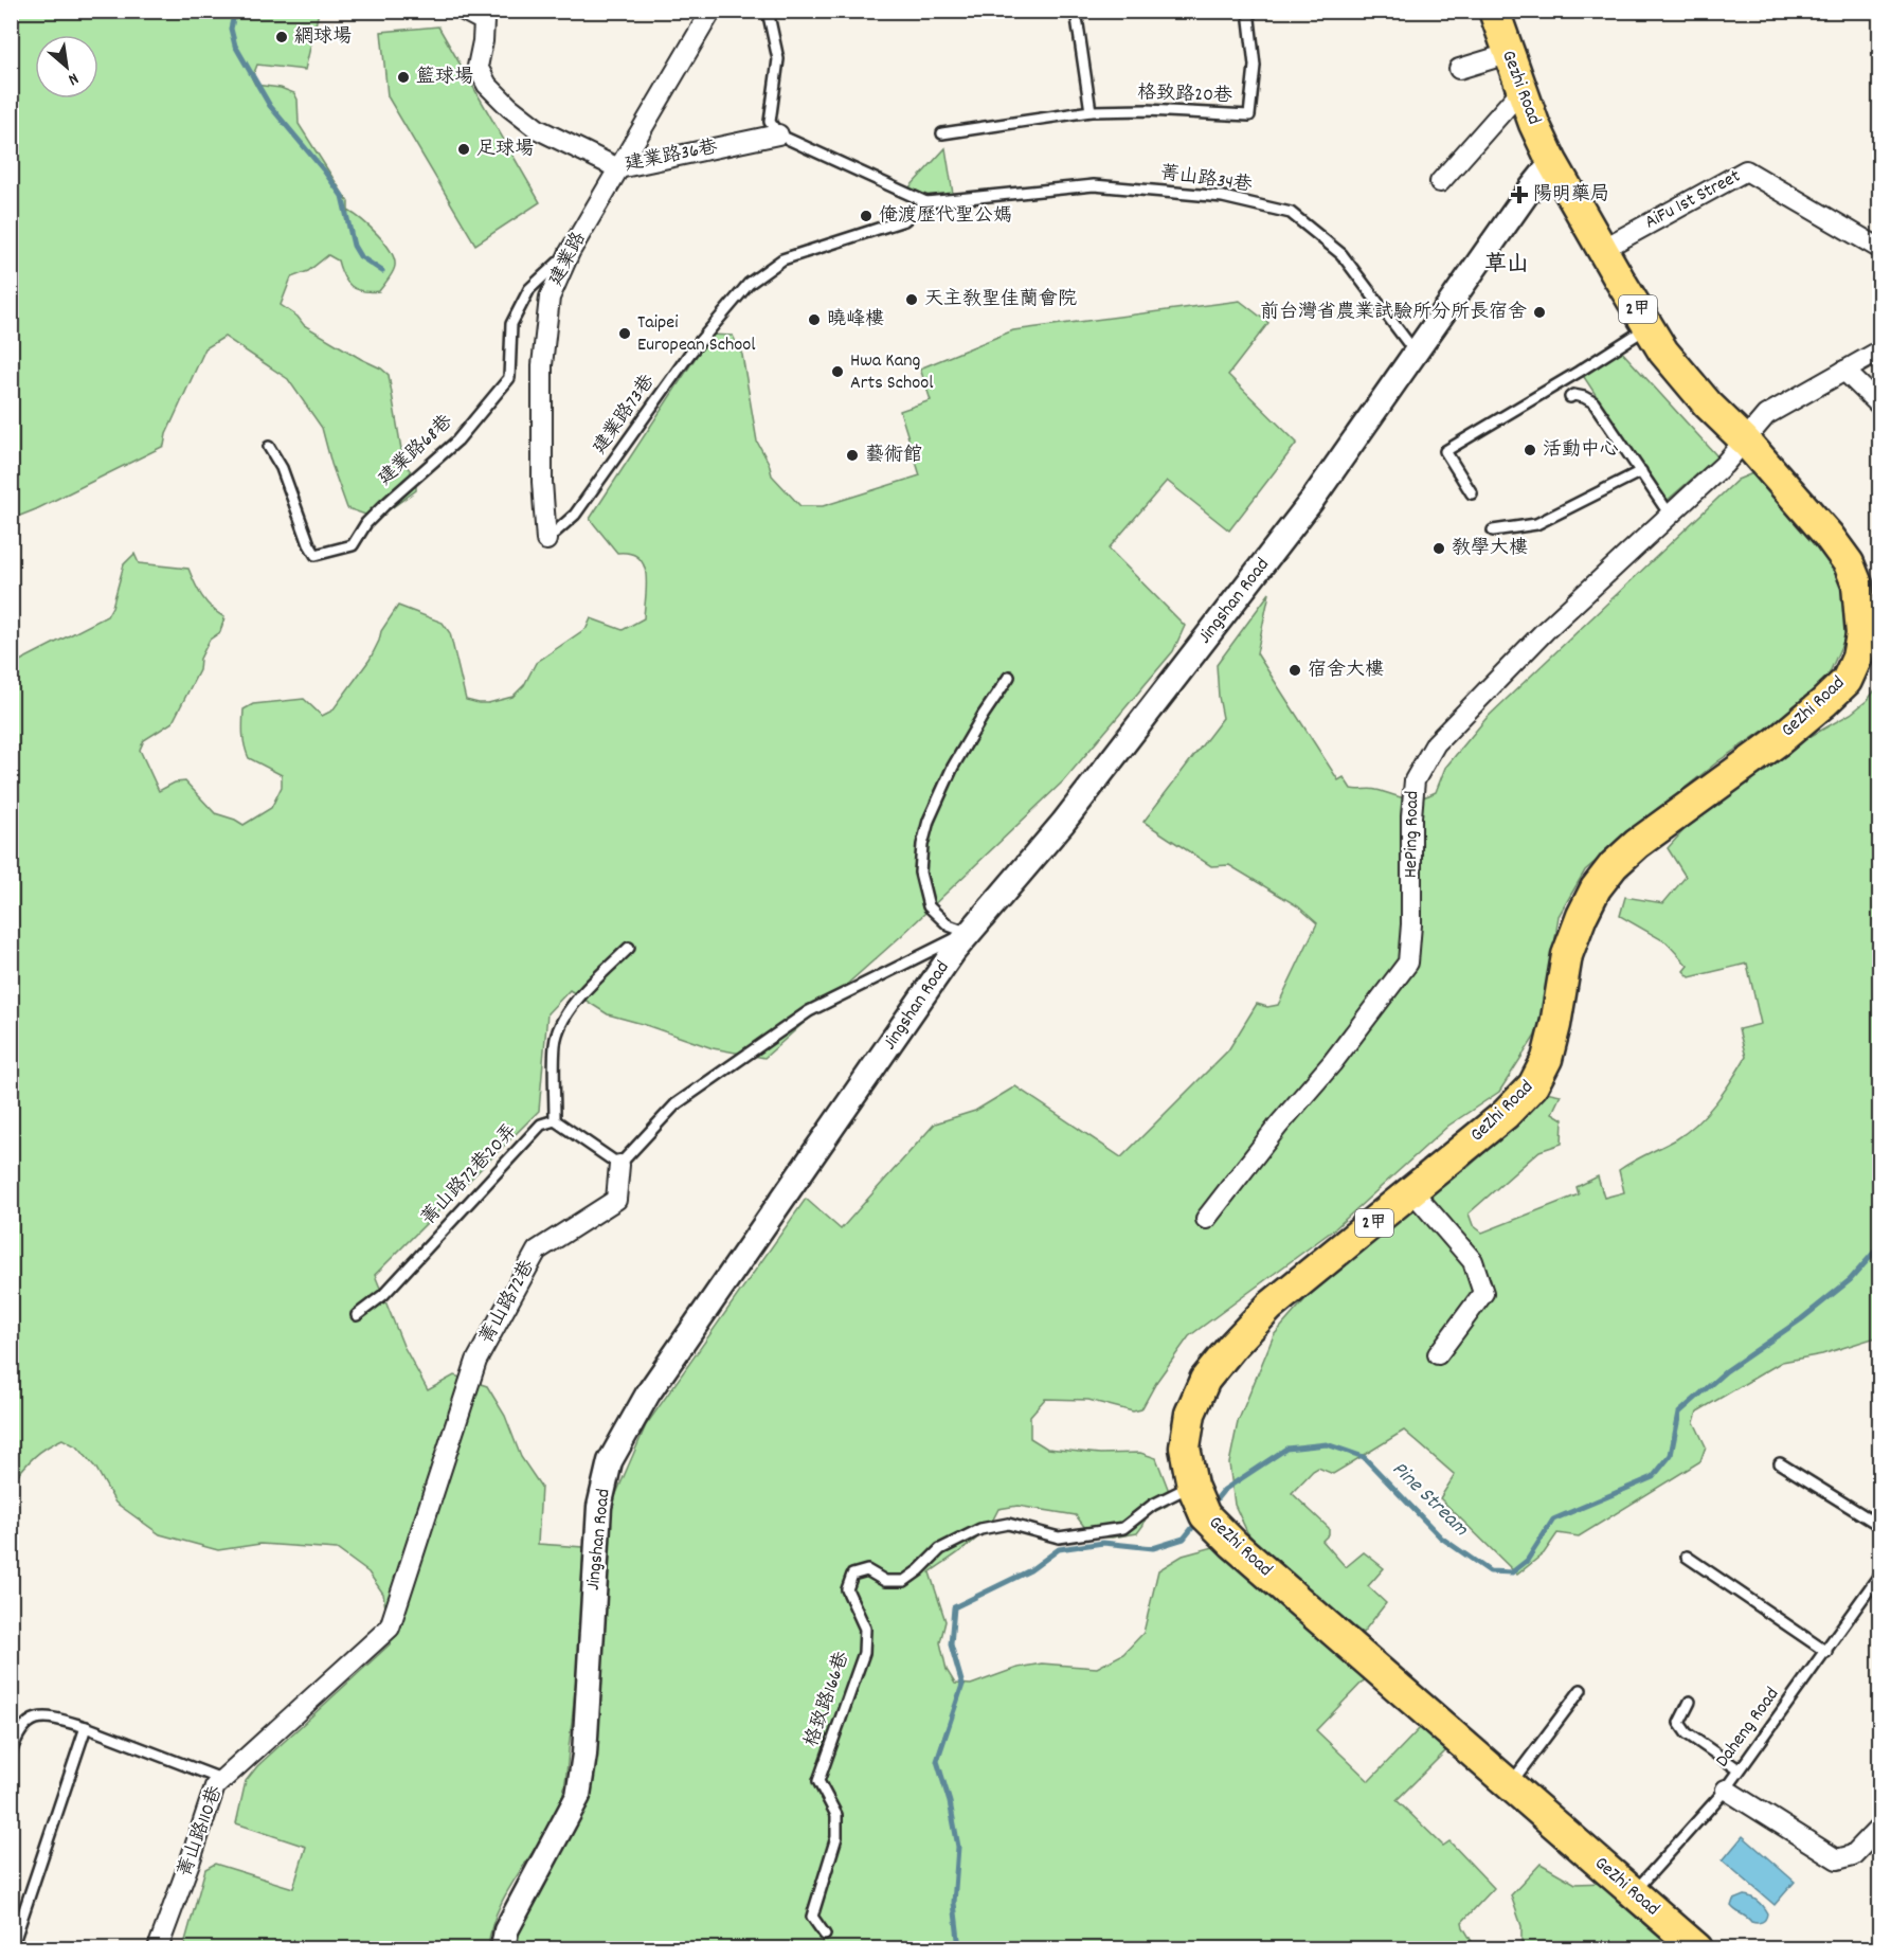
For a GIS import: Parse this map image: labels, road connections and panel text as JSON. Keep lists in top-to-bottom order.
{
  "streets": {
    "main road": ["Gezhi Road", "2甲", "GeZhi Road"],
    "street": [
      "建業路36巷",
      "AiFu 1st Street",
      "建業路",
      "Jingshan Road",
      "HePing Road",
      "菁山路72巷",
      "菁山路110巷"
    ],
    "lane": [
      "格致路20巷",
      "菁山路34巷",
      "建業路73巷",
      "建業路68巷",
      "菁山路72巷20弄",
      "格致路166巷",
      "Daheng Road"
    ]
  },
  "crossings": [
    ["Gezhi Road", "Jingshan Road"],
    ["Gezhi Road", "GeZhi Road"],
    ["建業路36巷", "建業路"],
    ["菁山路34巷", "建業路73巷"],
    ["菁山路34巷", "Jingshan Road"],
    ["AiFu 1st Street", "GeZhi Road"],
    ["建業路", "建業路73巷"],
    ["建業路", "建業路68巷"],
    ["Jingshan Road", "GeZhi Road"],
    ["GeZhi Road", "HePing Road"],
    ["GeZhi Road", "格致路166巷"],
    ["GeZhi Road", "Daheng Road"],
    ["菁山路72巷", "菁山路110巷"]
  ],
  "districts": ["草山"],
  "water": ["Pine Stream"],
  "places": {
    "other": [
      "網球場",
      "籃球場",
      "足球場",
      "俺渡歷代聖公媽",
      "天主教聖佳蘭會院",
      "前台灣省農業試驗所分所長宿舍",
      "曉峰樓",
      "Taipei European School",
      "Hwa Kang Arts School",
      "活動中心",
      "藝術館",
      "教學大樓",
      "宿舍大樓"
    ],
    "health": ["陽明藥局"]
  },
  "north": "bottom right"
}
